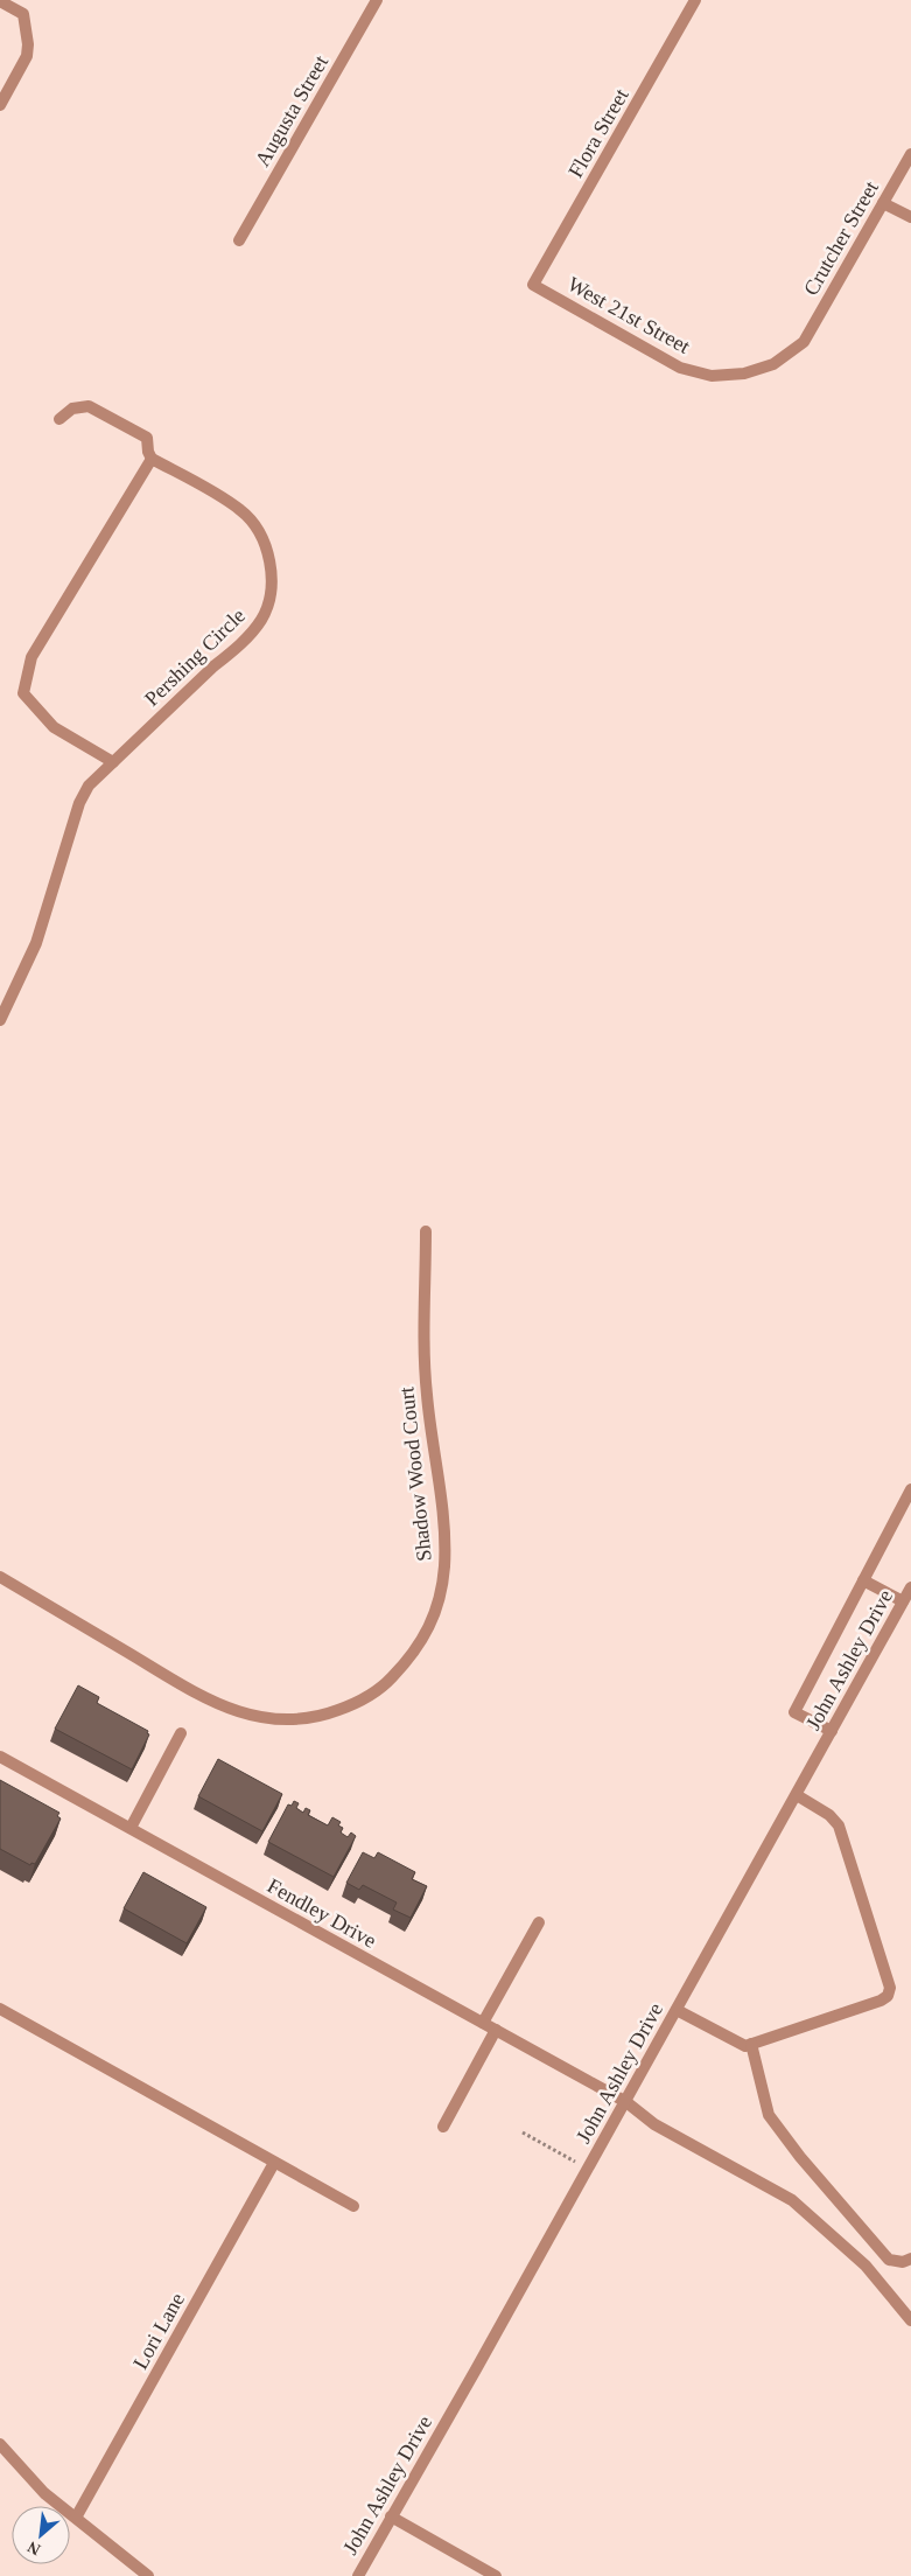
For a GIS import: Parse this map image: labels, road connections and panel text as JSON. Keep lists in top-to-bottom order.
{
  "streets": {
    "street": [
      "Augusta Street",
      "Flora Street",
      "Crutcher Street",
      "West 21st Street",
      "Pershing Circle",
      "Shadow Wood Court",
      "John Ashley Drive",
      "Fendley Drive",
      "Lori Lane"
    ]
  },
  "crossings": [
    ["Flora Street", "West 21st Street"],
    ["Crutcher Street", "West 21st Street"],
    ["John Ashley Drive", "Fendley Drive"]
  ],
  "north": "bottom left"
}
